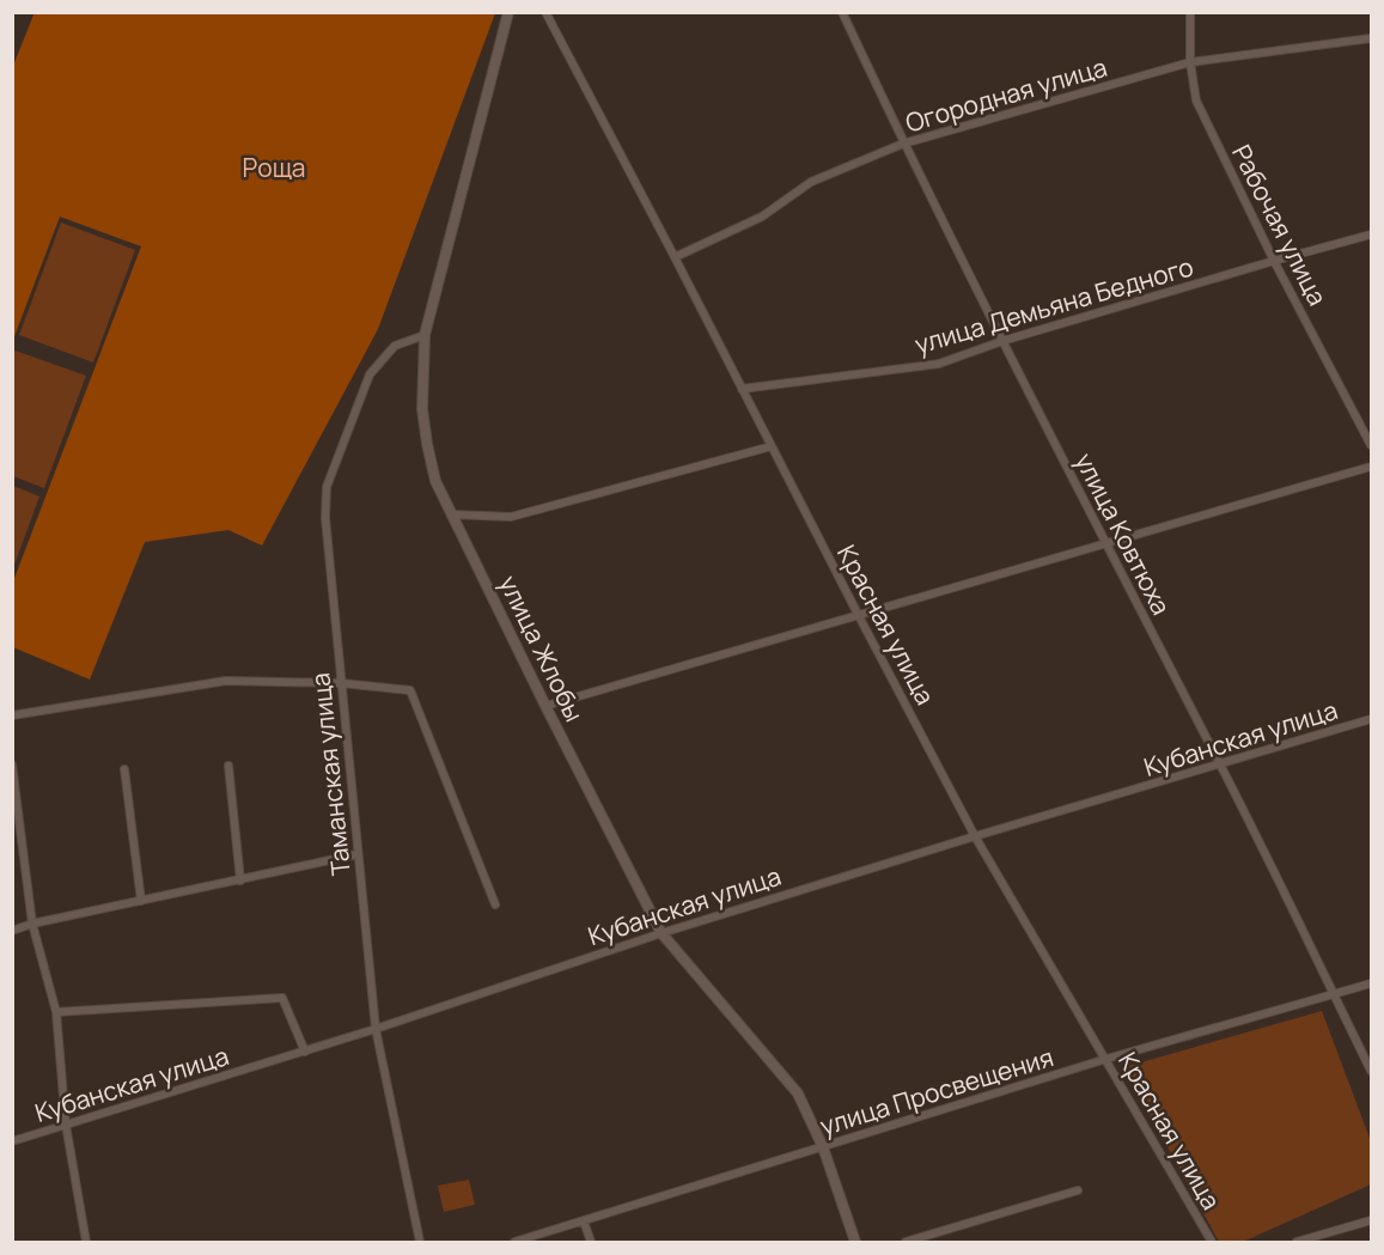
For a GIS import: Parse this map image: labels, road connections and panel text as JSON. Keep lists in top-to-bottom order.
{
  "streets": {
    "street": [
      "Огородная улица",
      "Рабочая улица",
      "улица Демьяна Бедного",
      "улица Ковтюха",
      "Красная улица",
      "улица Жлобы",
      "Кубанская улица",
      "Таманская улица",
      "улица Просвещения"
    ]
  },
  "crossings": [
    ["Огородная улица", "Рабочая улица"],
    ["Огородная улица", "улица Ковтюха"],
    ["Огородная улица", "Красная улица"],
    ["Рабочая улица", "улица Демьяна Бедного"],
    ["улица Демьяна Бедного", "улица Ковтюха"],
    ["улица Демьяна Бедного", "Красная улица"],
    ["улица Ковтюха", "Кубанская улица"],
    ["улица Ковтюха", "улица Просвещения"],
    ["Красная улица", "Кубанская улица"],
    ["Красная улица", "улица Просвещения"],
    ["улица Жлобы", "Кубанская улица"],
    ["улица Жлобы", "Таманская улица"],
    ["улица Жлобы", "улица Просвещения"],
    ["Кубанская улица", "Таманская улица"]
  ],
  "parks": ["Роща"]
}
